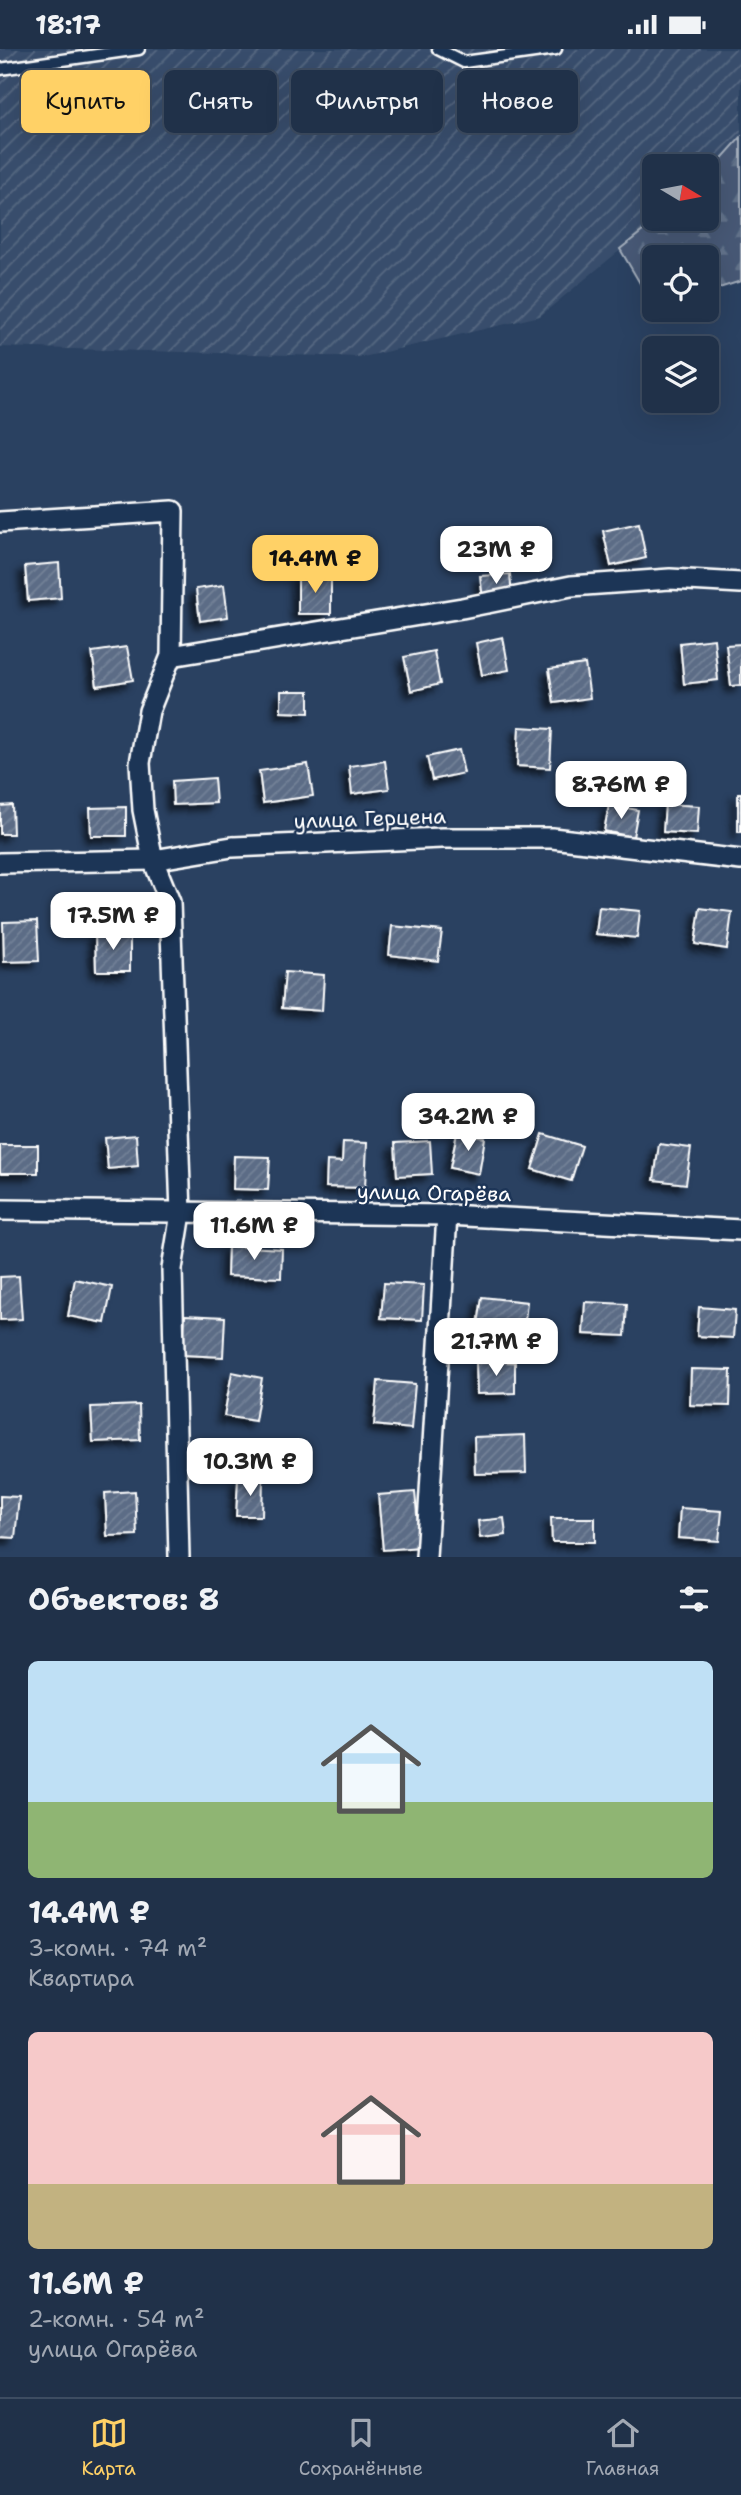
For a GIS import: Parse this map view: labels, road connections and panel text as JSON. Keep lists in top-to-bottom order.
{
  "streets": {
    "street": ["улица Герцена", "улица Огарёва"]
  },
  "north": "right",
  "page": {
    "status": "18:17",
    "chip": [
      "Купить",
      "Снять",
      "Фильтры",
      "Новое"
    ],
    "price": [
      "23M ₽",
      "14.4M ₽",
      "8.76M ₽",
      "17.5M ₽",
      "34.2M ₽",
      "11.6M ₽",
      "21.7M ₽",
      "10.3M ₽"
    ],
    "heading": "Объектов: 8",
    "list": [
      {
        "name": "14.4M ₽",
        "note": "3-комн. · 74 m² · Квартира"
      },
      {
        "name": "11.6M ₽",
        "note": "2-комн. · 54 m² · улица Огарёва"
      }
    ],
    "tabs": ["Карта", "Сохранённые", "Главная"]
  }
}
